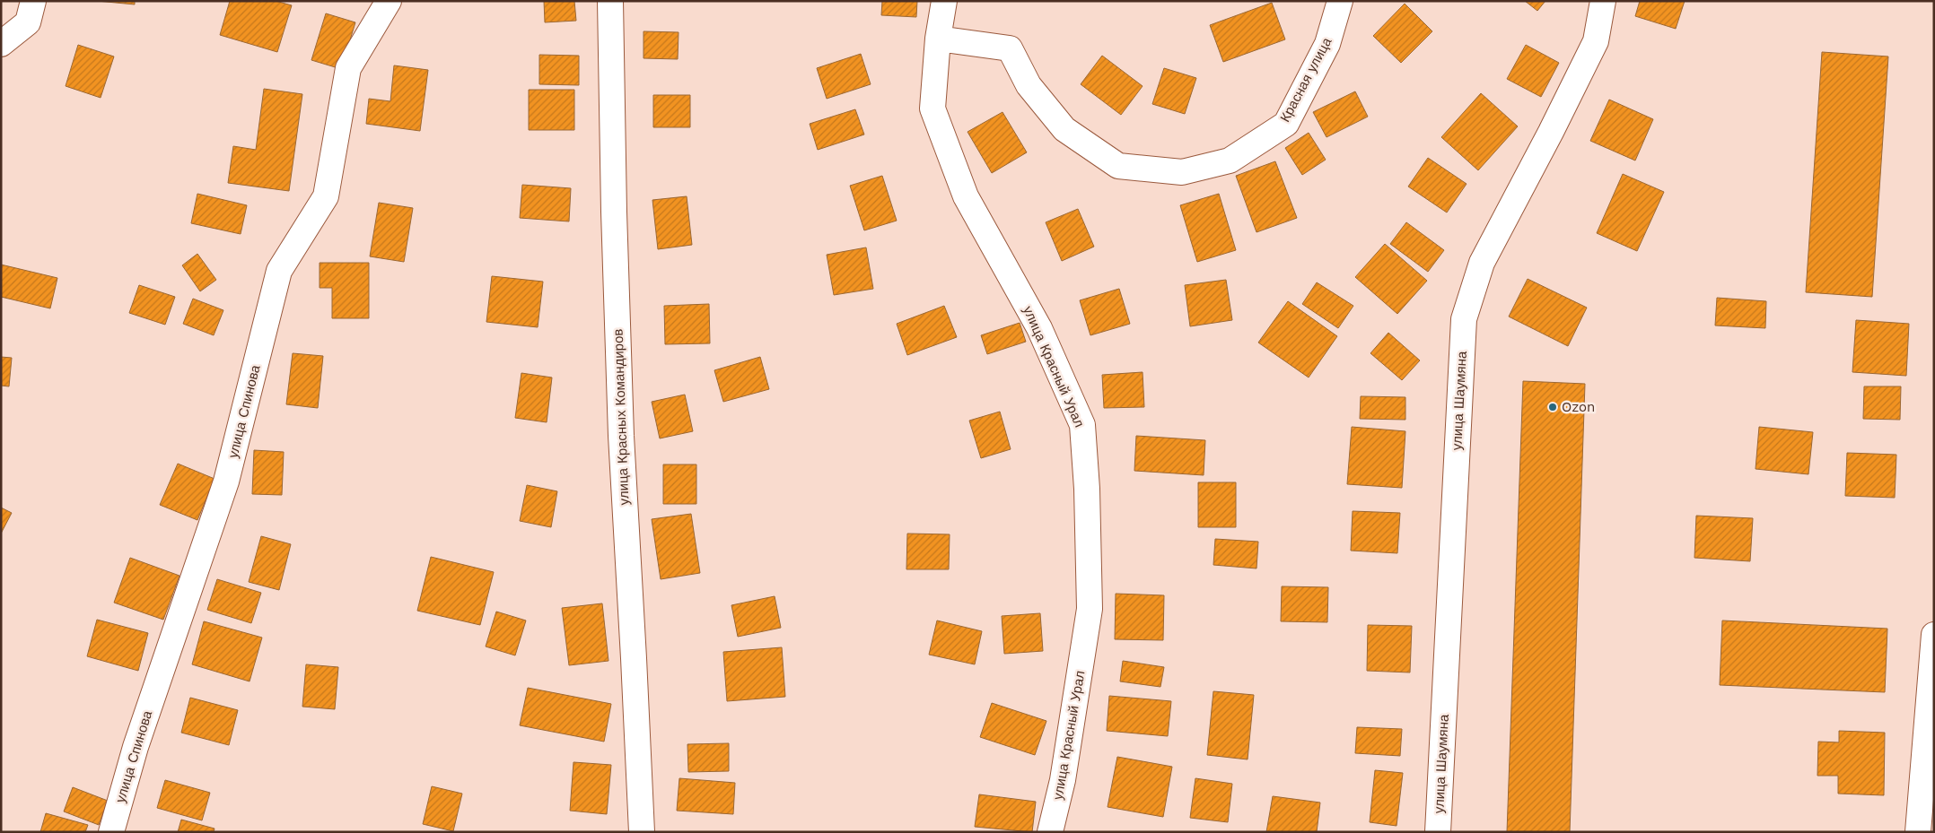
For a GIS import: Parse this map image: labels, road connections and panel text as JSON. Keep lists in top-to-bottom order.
{
  "streets": {
    "street": [
      "Красная улица",
      "улица Красный Урал",
      "улица Шаумяна",
      "улица Спинова",
      "улица Красных Командиров"
    ]
  },
  "crossings": [
    ["Красная улица", "улица Красный Урал"]
  ],
  "places": ["Ozon"]
}
